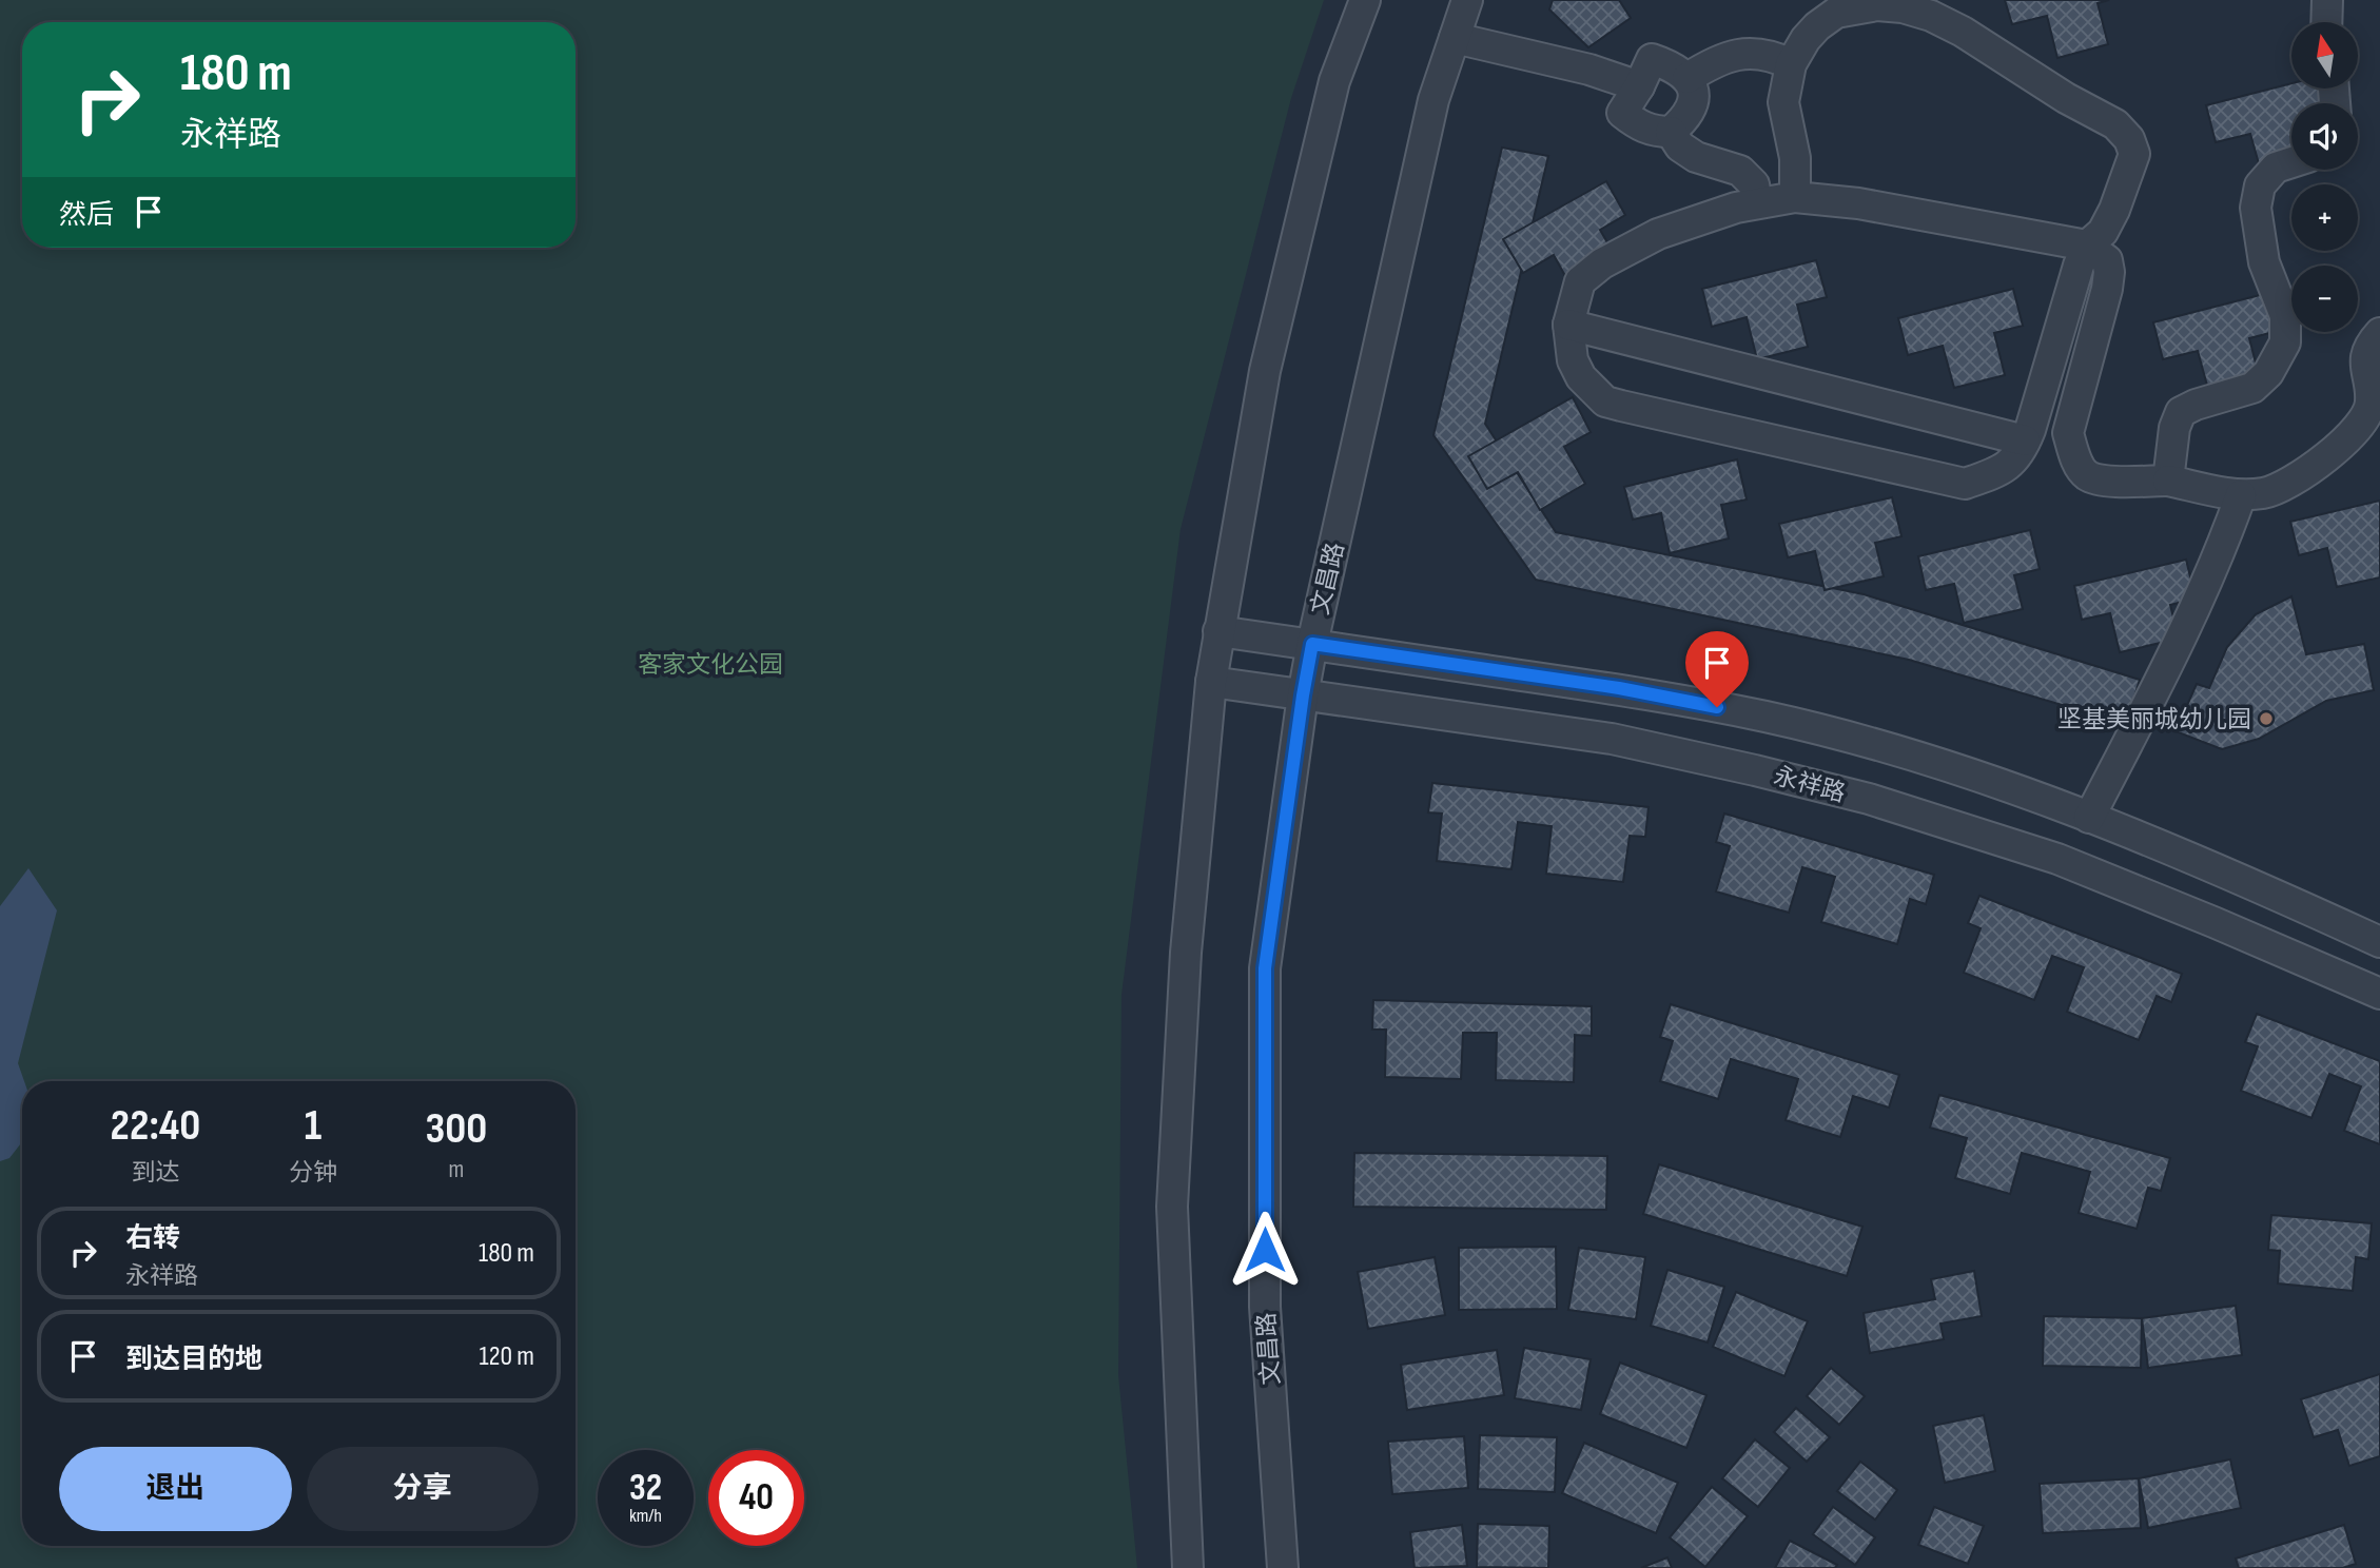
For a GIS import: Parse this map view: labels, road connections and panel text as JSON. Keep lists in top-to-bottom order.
{
  "streets": {
    "street": ["文昌路", "永祥路"]
  },
  "crossings": [
    ["文昌路", "永祥路"]
  ],
  "parks": ["客家文化公园"],
  "places": ["坚基美丽城幼儿园"],
  "north": "top",
  "page": {
    "map_buttons": ["+", "−"],
    "turn": ["180 m", "永祥路"],
    "then": "然后",
    "eta": [
      "22:40",
      "到达",
      "1",
      "分钟",
      "300",
      "m"
    ],
    "list": [
      {
        "name": "右转",
        "note": "永祥路",
        "value": "180 m"
      },
      {
        "name": "到达目的地",
        "value": "120 m"
      }
    ],
    "buttons": ["退出", "分享"],
    "speed": "32 km/h",
    "limit": "40"
  }
}
